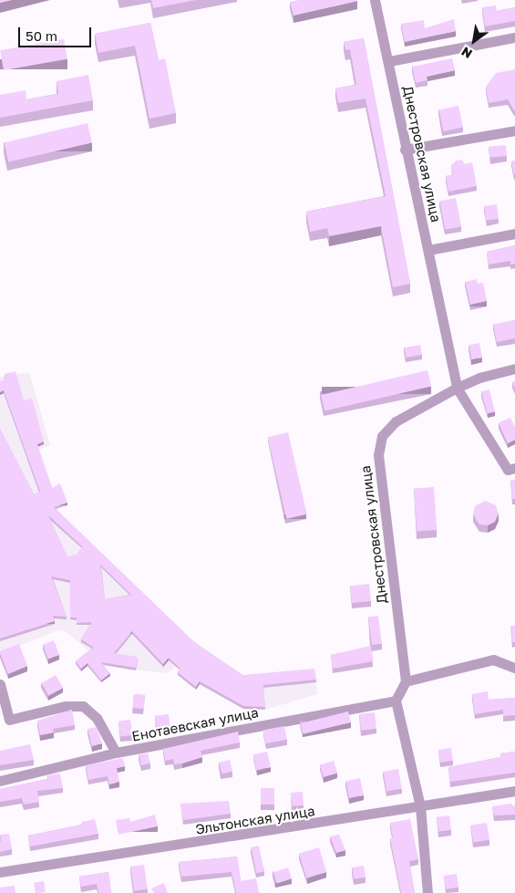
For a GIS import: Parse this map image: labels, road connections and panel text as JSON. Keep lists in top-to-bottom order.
{
  "streets": {
    "street": ["Днестровская улица", "Енотаевская улица", "Эльтонская улица"]
  },
  "scale_bar": "50 m",
  "north": "bottom left"
}
